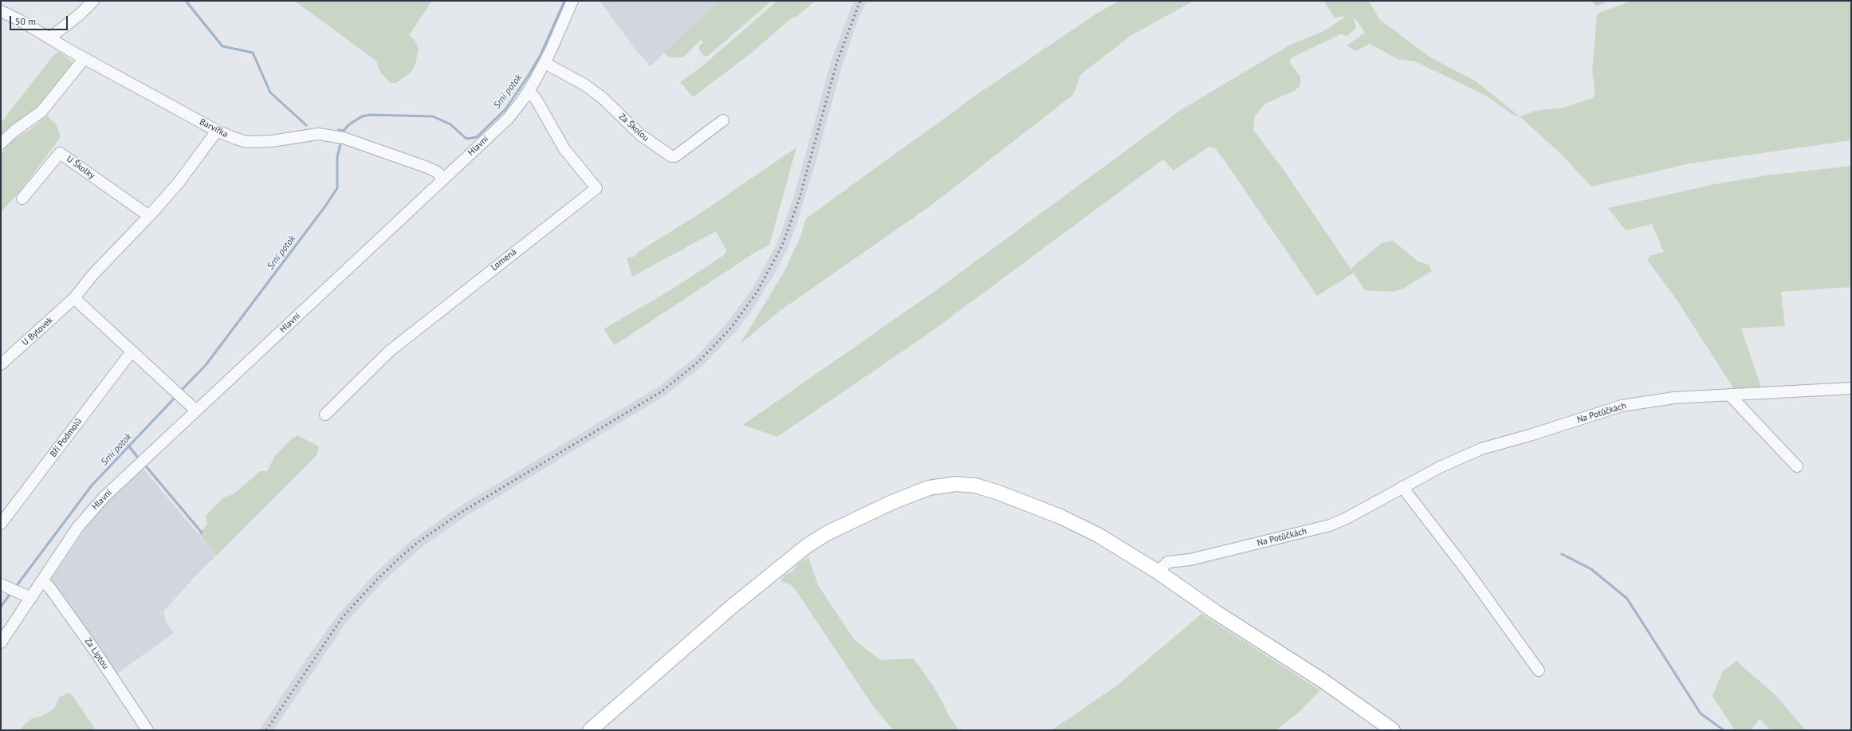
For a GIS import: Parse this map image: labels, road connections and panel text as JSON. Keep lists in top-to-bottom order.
{
  "streets": {
    "street": [
      "Za Školou",
      "Barvířka",
      "Hlavní",
      "U Školky",
      "Lomená",
      "U Bytovek",
      "Na Potůčkách",
      "Bří Podmolů",
      "Za Liptou"
    ]
  },
  "crossings": [
    ["Za Školou", "Hlavní"],
    ["Barvířka", "Hlavní"],
    ["Hlavní", "Lomená"],
    ["Hlavní", "Za Liptou"]
  ],
  "water": ["Srní potok"],
  "scale_bar": "50 m"
}
